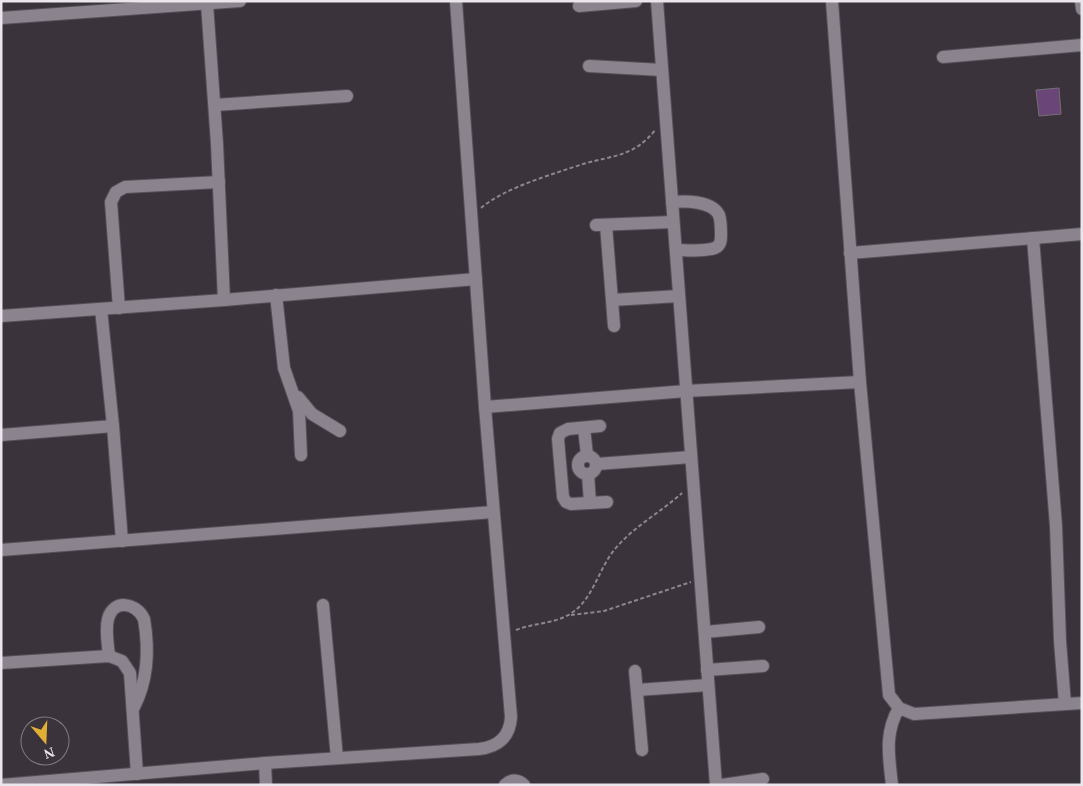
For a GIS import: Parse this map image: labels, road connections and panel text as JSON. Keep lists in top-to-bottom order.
{
  "north": "bottom"
}
